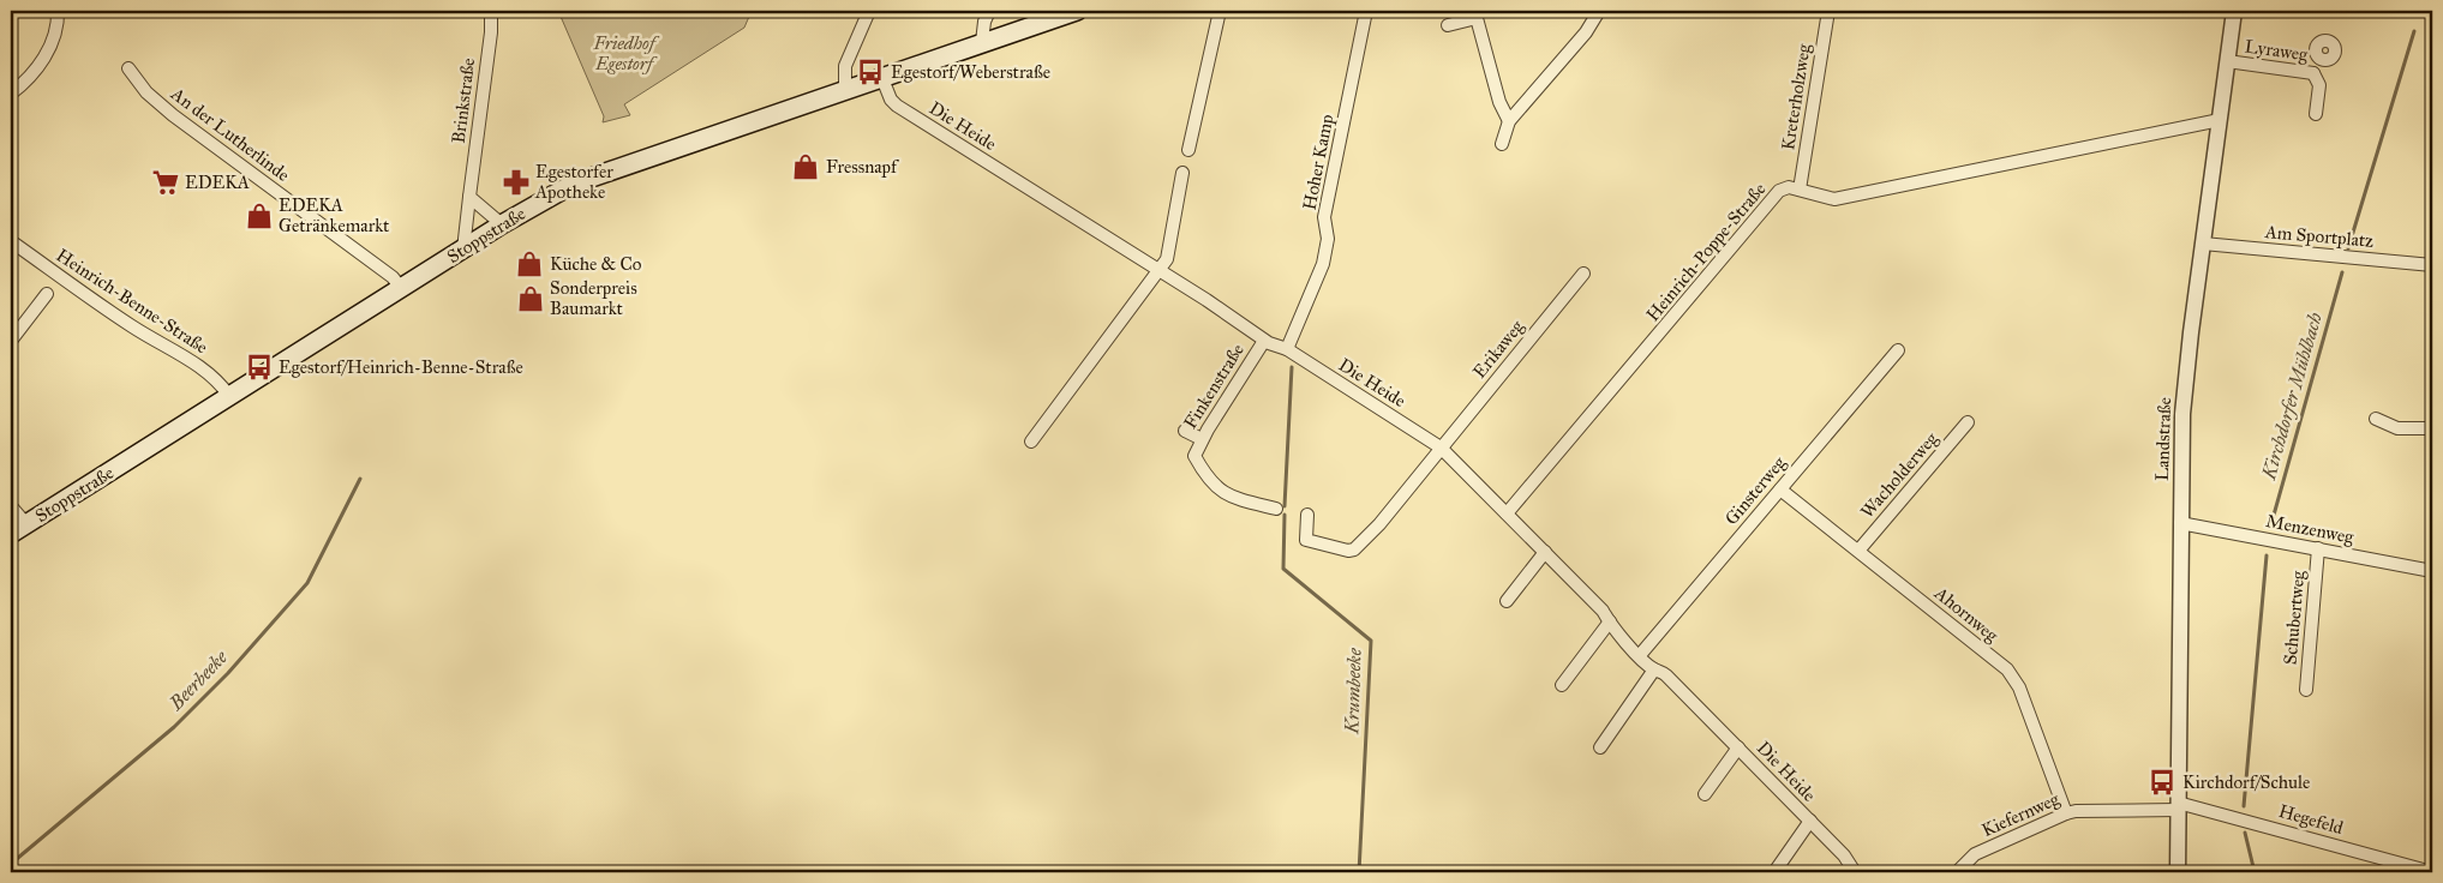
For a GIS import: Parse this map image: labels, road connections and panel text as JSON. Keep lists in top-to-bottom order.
{
  "streets": {
    "main road": ["Stoppstraße"],
    "street": [
      "Lyraweg",
      "Kreterholzweg",
      "Brinkstraße",
      "Die Heide",
      "An der Lutherlinde",
      "Hoher Kamp",
      "Am Sportplatz",
      "Heinrich-Poppe-Straße",
      "Heinrich-Benne-Straße",
      "Erikaweg",
      "Finkenstraße",
      "Landstraße",
      "Wacholderweg",
      "Ginsterweg",
      "Menzenweg",
      "Ahornweg",
      "Schubertweg",
      "Kiefernweg",
      "Hegefeld"
    ]
  },
  "crossings": [
    ["Lyraweg", "Landstraße"],
    ["Kreterholzweg", "Heinrich-Poppe-Straße"],
    ["Brinkstraße", "Stoppstraße"],
    ["Die Heide", "Hoher Kamp"],
    ["Die Heide", "Stoppstraße"],
    ["Die Heide", "Heinrich-Poppe-Straße"],
    ["Die Heide", "Erikaweg"],
    ["Die Heide", "Finkenstraße"],
    ["Die Heide", "Ginsterweg"],
    ["An der Lutherlinde", "Stoppstraße"],
    ["Stoppstraße", "Heinrich-Benne-Straße"],
    ["Am Sportplatz", "Landstraße"],
    ["Landstraße", "Menzenweg"],
    ["Landstraße", "Kiefernweg"],
    ["Landstraße", "Hegefeld"],
    ["Wacholderweg", "Ahornweg"],
    ["Ginsterweg", "Ahornweg"],
    ["Menzenweg", "Schubertweg"],
    ["Ahornweg", "Kiefernweg"],
    ["Kiefernweg", "Hegefeld"]
  ],
  "water": ["Kirchdorfer Mühlbach", "Beerbeeke", "Krumbeeke"],
  "parks": ["Friedhof Egestorf"],
  "places": {
    "bus stop": ["Egestorf/Weberstraße", "Egestorf/Heinrich-Benne-Straße", "Kirchdorf/Schule"],
    "shop": [
      "Fressnapf",
      "EDEKA Getränkemarkt",
      "Küche & Co",
      "Sonderpreis Baumarkt"
    ],
    "supermarket": ["EDEKA"],
    "pharmacy": ["Egestorfer Apotheke"]
  }
}
